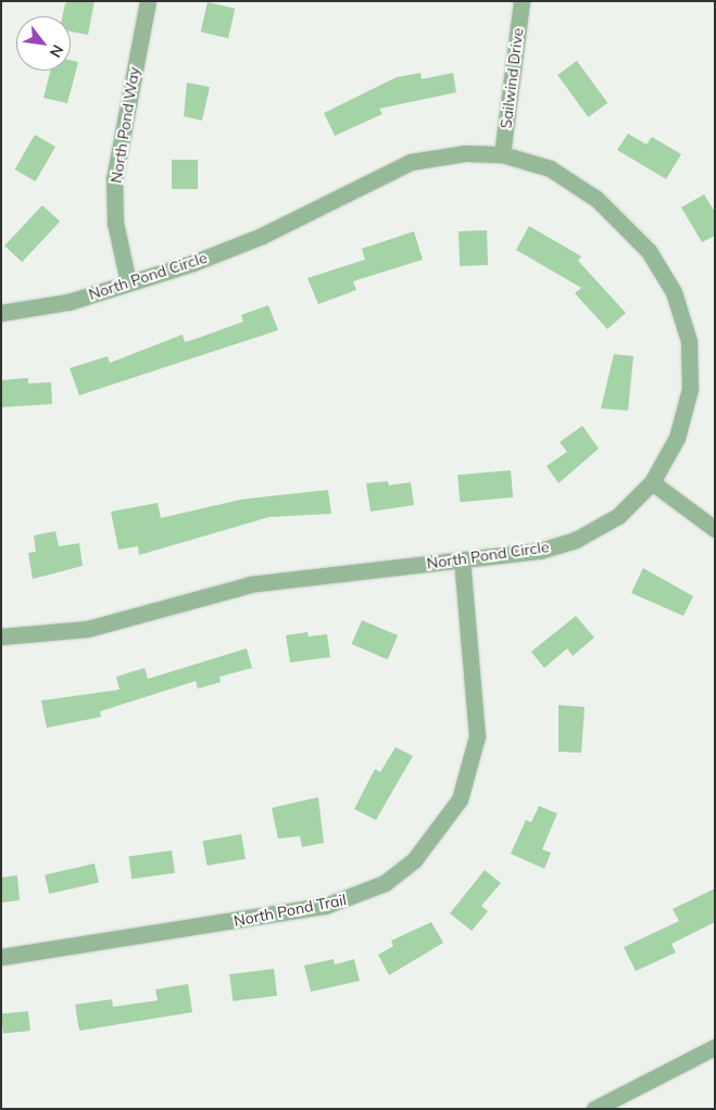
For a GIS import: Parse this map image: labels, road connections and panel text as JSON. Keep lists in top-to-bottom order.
{
  "streets": {
    "street": [
      "Sailwind Drive",
      "North Pond Way",
      "North Pond Circle",
      "North Pond Trail"
    ]
  },
  "crossings": [
    ["Sailwind Drive", "North Pond Circle"],
    ["North Pond Way", "North Pond Circle"],
    ["North Pond Circle", "North Pond Trail"]
  ],
  "north": "bottom right"
}
